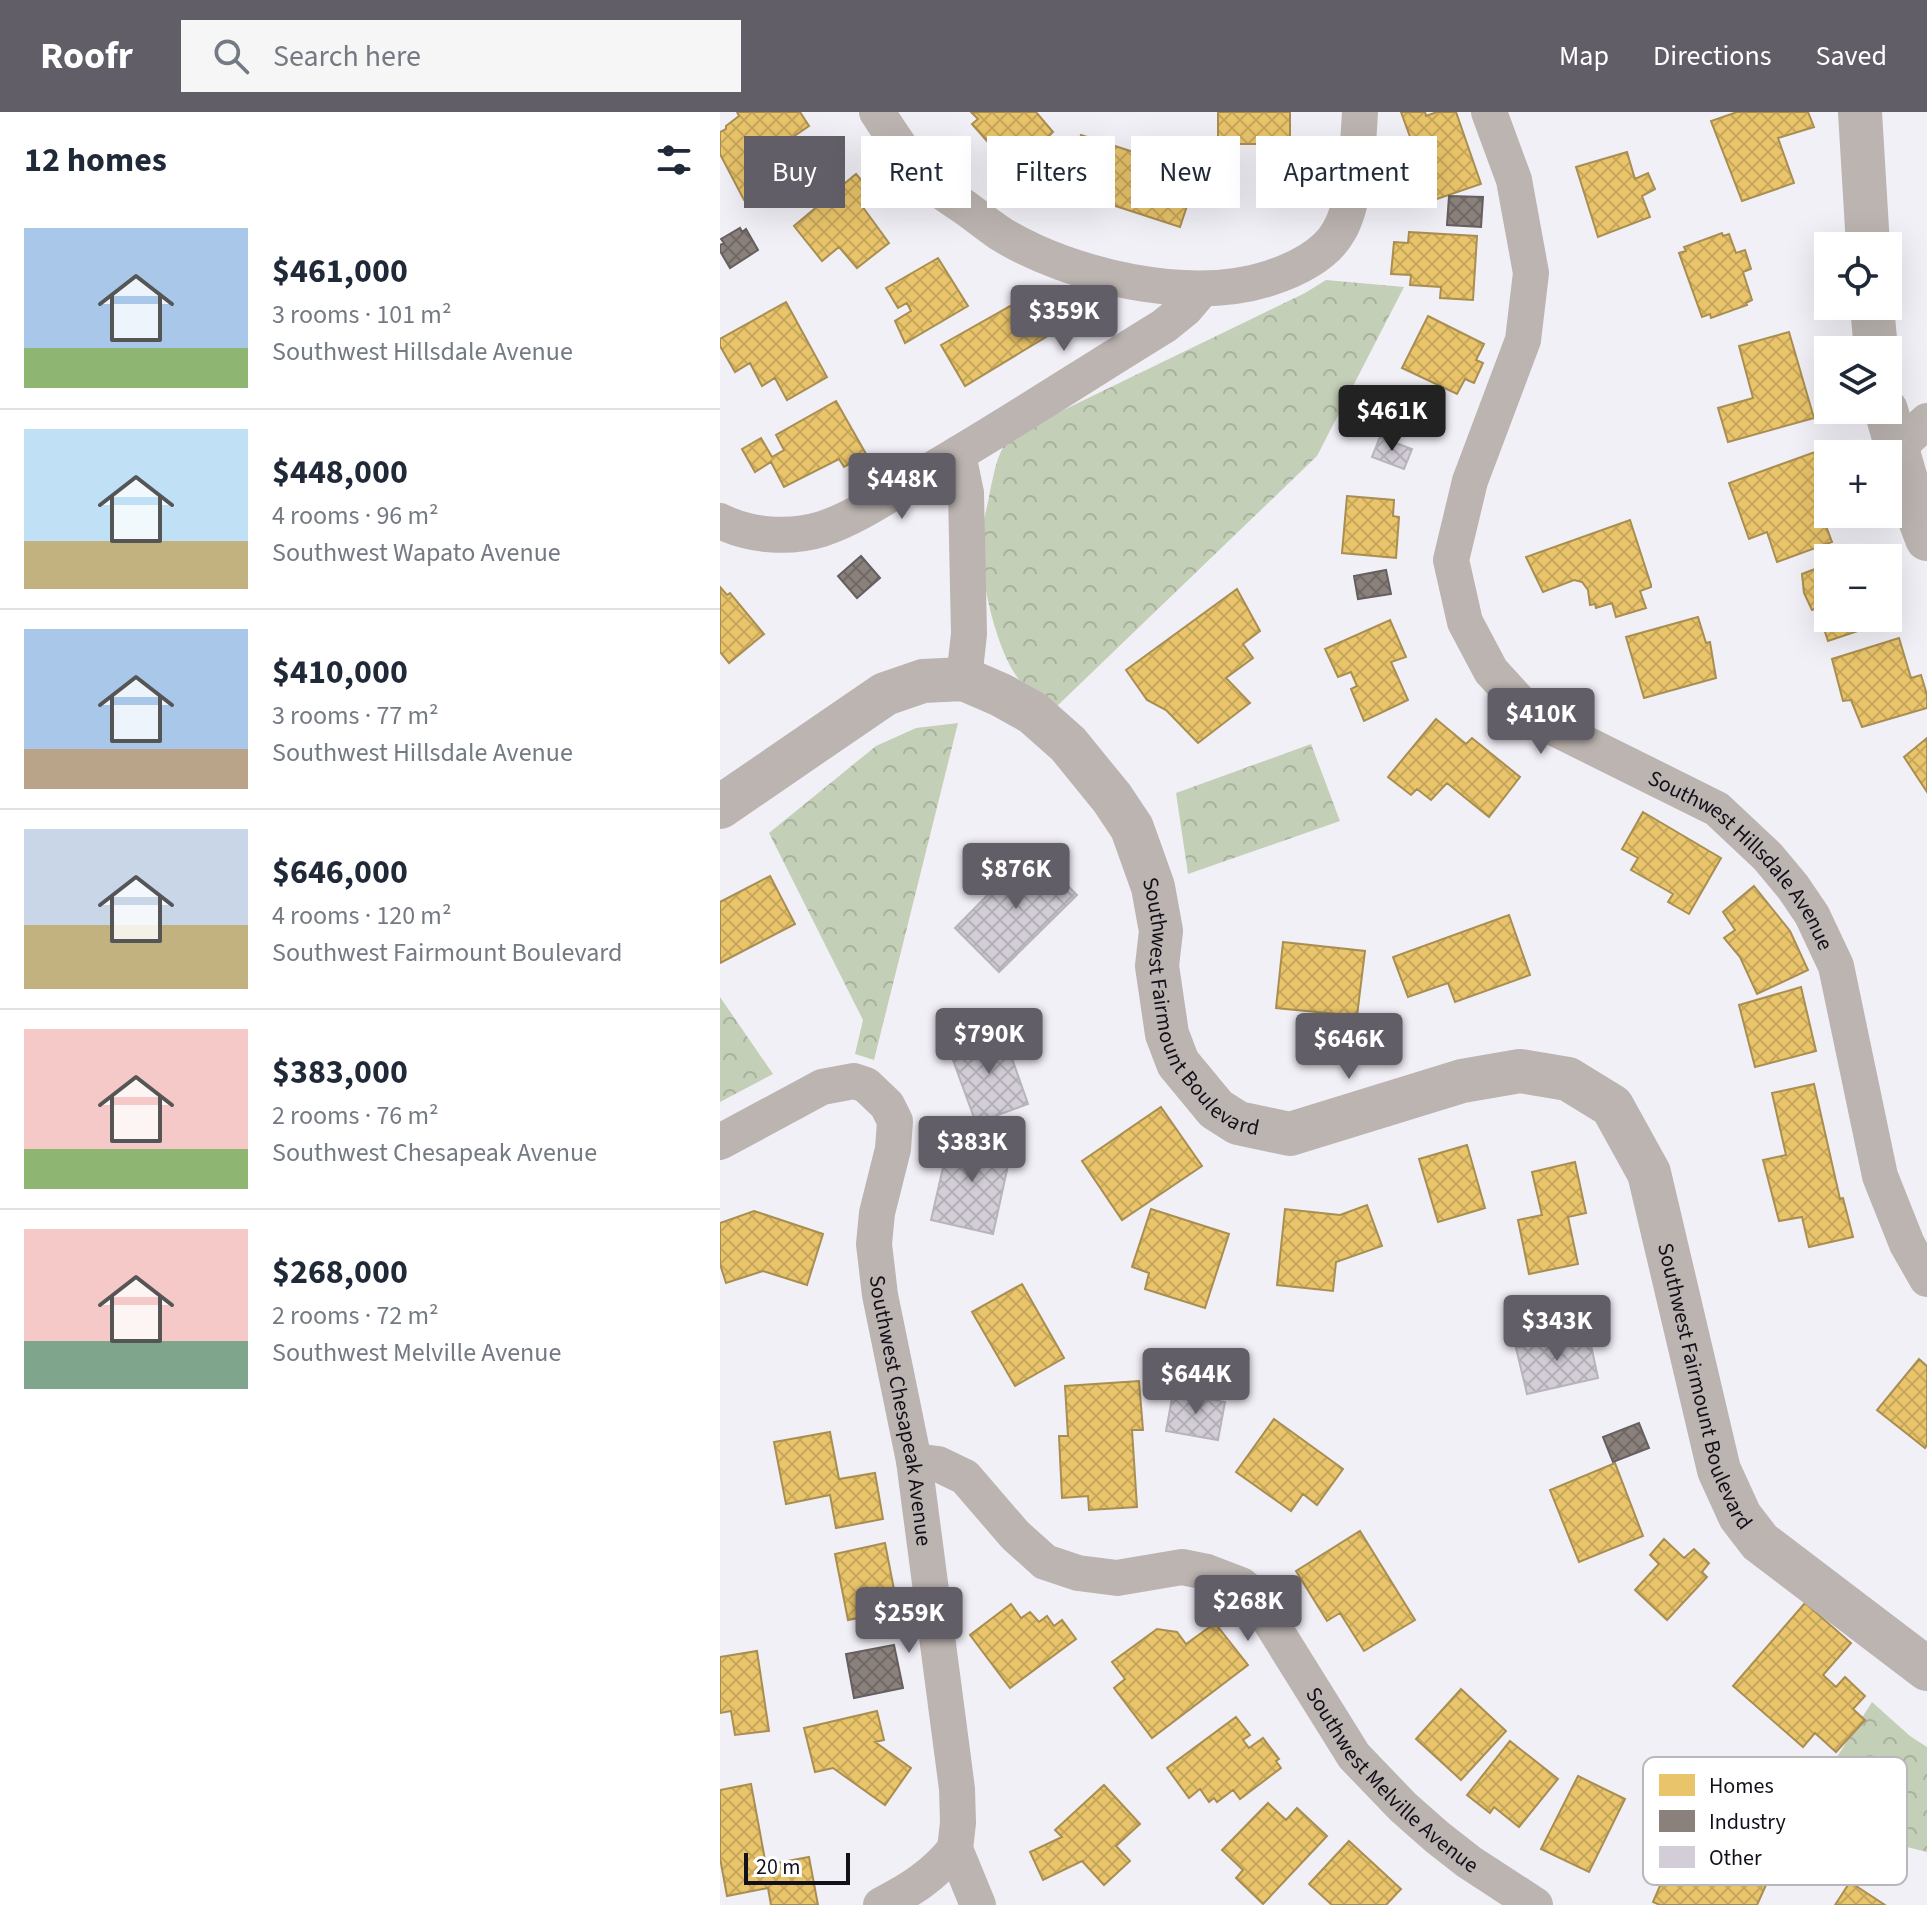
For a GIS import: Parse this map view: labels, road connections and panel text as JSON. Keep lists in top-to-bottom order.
{
  "streets": {
    "street": [
      "Southwest Hillsdale Avenue",
      "Southwest Fairmount Boulevard",
      "Southwest Chesapeak Avenue",
      "Southwest Melville Avenue"
    ]
  },
  "crossings": [
    ["Southwest Chesapeak Avenue", "Southwest Melville Avenue"]
  ],
  "legend": ["Homes", "Industry", "Other"],
  "scale_bar": "20 m",
  "page": {
    "header": "Roofr",
    "search": "Search here",
    "nav": ["Map", "Directions", "Saved"],
    "heading": "12 homes",
    "chip": [
      "Buy",
      "Rent",
      "Filters",
      "New",
      "Apartment"
    ],
    "list": [
      {
        "name": "$461,000",
        "note": "3 rooms · 101 m² · Southwest Hillsdale Avenue"
      },
      {
        "name": "$448,000",
        "note": "4 rooms · 96 m² · Southwest Wapato Avenue"
      },
      {
        "name": "$410,000",
        "note": "3 rooms · 77 m² · Southwest Hillsdale Avenue"
      },
      {
        "name": "$646,000",
        "note": "4 rooms · 120 m² · Southwest Fairmount Boulevard"
      },
      {
        "name": "$383,000",
        "note": "2 rooms · 76 m² · Southwest Chesapeak Avenue"
      },
      {
        "name": "$268,000",
        "note": "2 rooms · 72 m² · Southwest Melville Avenue"
      }
    ],
    "map_buttons": ["+", "−"],
    "price": [
      "$359K",
      "$461K",
      "$448K",
      "$410K",
      "$876K",
      "$790K",
      "$646K",
      "$383K",
      "$343K",
      "$644K",
      "$268K",
      "$259K"
    ],
    "scale": "20 m"
  }
}
